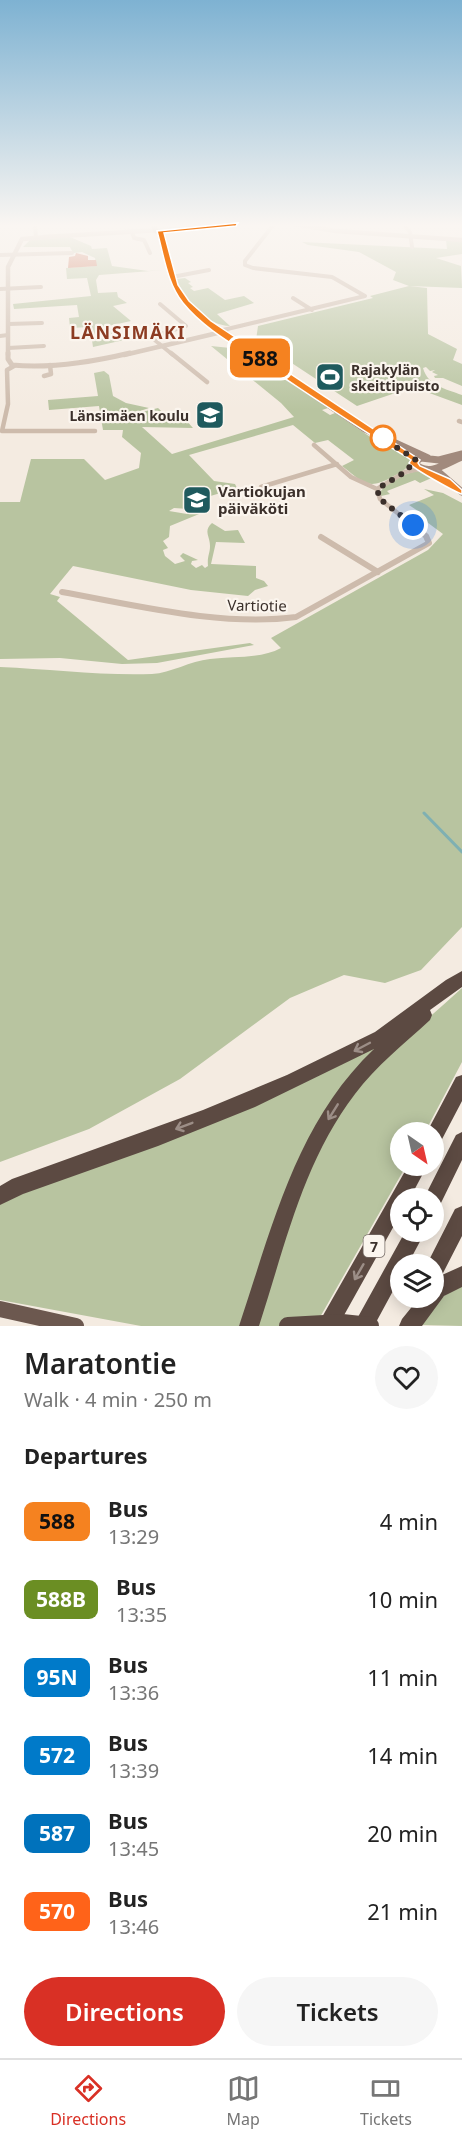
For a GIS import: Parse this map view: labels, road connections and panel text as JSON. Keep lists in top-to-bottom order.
{
  "streets": {
    "highway": ["7"],
    "street": ["Vartiotie"]
  },
  "districts": ["LÄNSIMÄKI"],
  "places": {
    "sports": ["Rajakylän skeittipuisto"],
    "school or university": ["Länsimäen koulu", "Vartiokujan päiväköti"]
  },
  "lines": ["bus line 588"],
  "north": "bottom right",
  "page": {
    "on_map": "588",
    "heading": [
      ["Maratontie", "Walk · 4 min · 250 m"],
      "Departures"
    ],
    "list": [
      {
        "mark": "588",
        "name": "Bus",
        "note": "13:29",
        "value": "4 min"
      },
      {
        "mark": "588B",
        "name": "Bus",
        "note": "13:35",
        "value": "10 min"
      },
      {
        "mark": "95N",
        "name": "Bus",
        "note": "13:36",
        "value": "11 min"
      },
      {
        "mark": "572",
        "name": "Bus",
        "note": "13:39",
        "value": "14 min"
      },
      {
        "mark": "587",
        "name": "Bus",
        "note": "13:45",
        "value": "20 min"
      },
      {
        "mark": "570",
        "name": "Bus",
        "note": "13:46",
        "value": "21 min"
      }
    ],
    "buttons": ["Directions", "Tickets"],
    "tabs": ["Directions", "Map", "Tickets"]
  }
}
